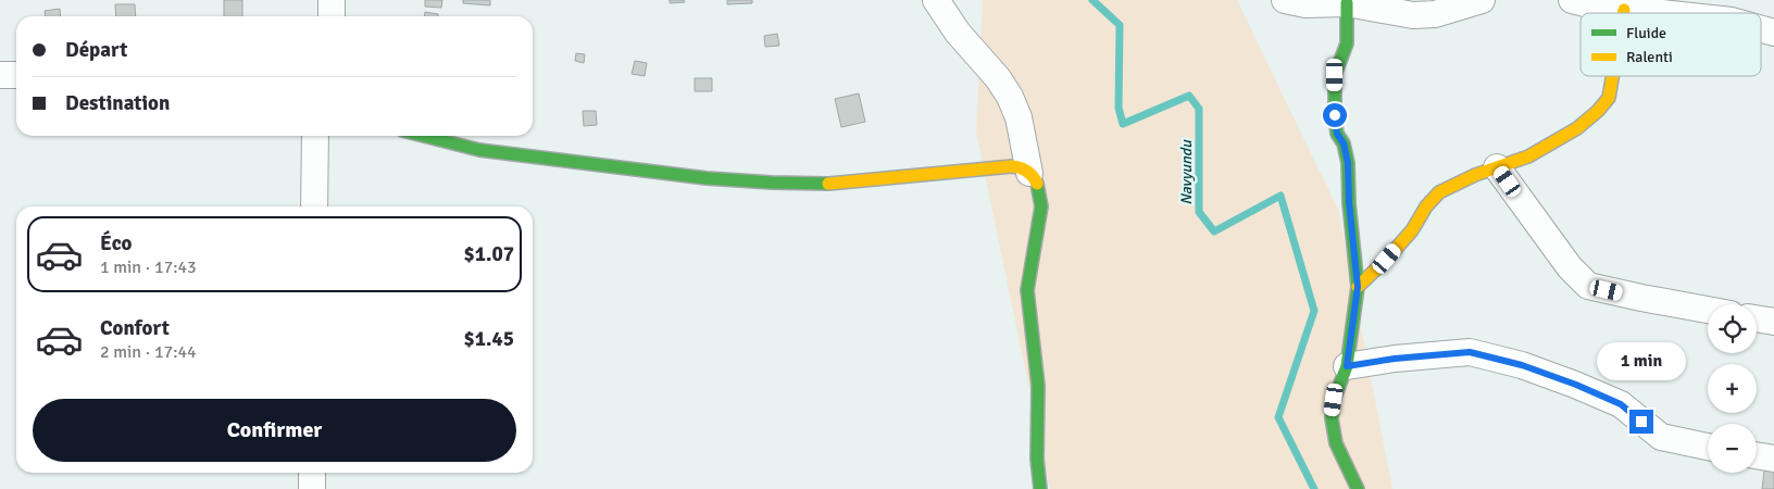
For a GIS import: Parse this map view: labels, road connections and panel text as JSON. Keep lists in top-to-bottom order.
{
  "water": ["Navyundu"],
  "legend": ["Fluide", "Ralenti"],
  "page": {
    "banner": ["Départ", "Destination"],
    "list": [
      {
        "name": "Éco",
        "note": "1 min · 17:43",
        "value": "$1.07"
      },
      {
        "name": "Confort",
        "note": "2 min · 17:44",
        "value": "$1.45"
      }
    ],
    "map_buttons": ["+", "−"],
    "bubble": "1 min",
    "buttons": "Confirmer"
  }
}
